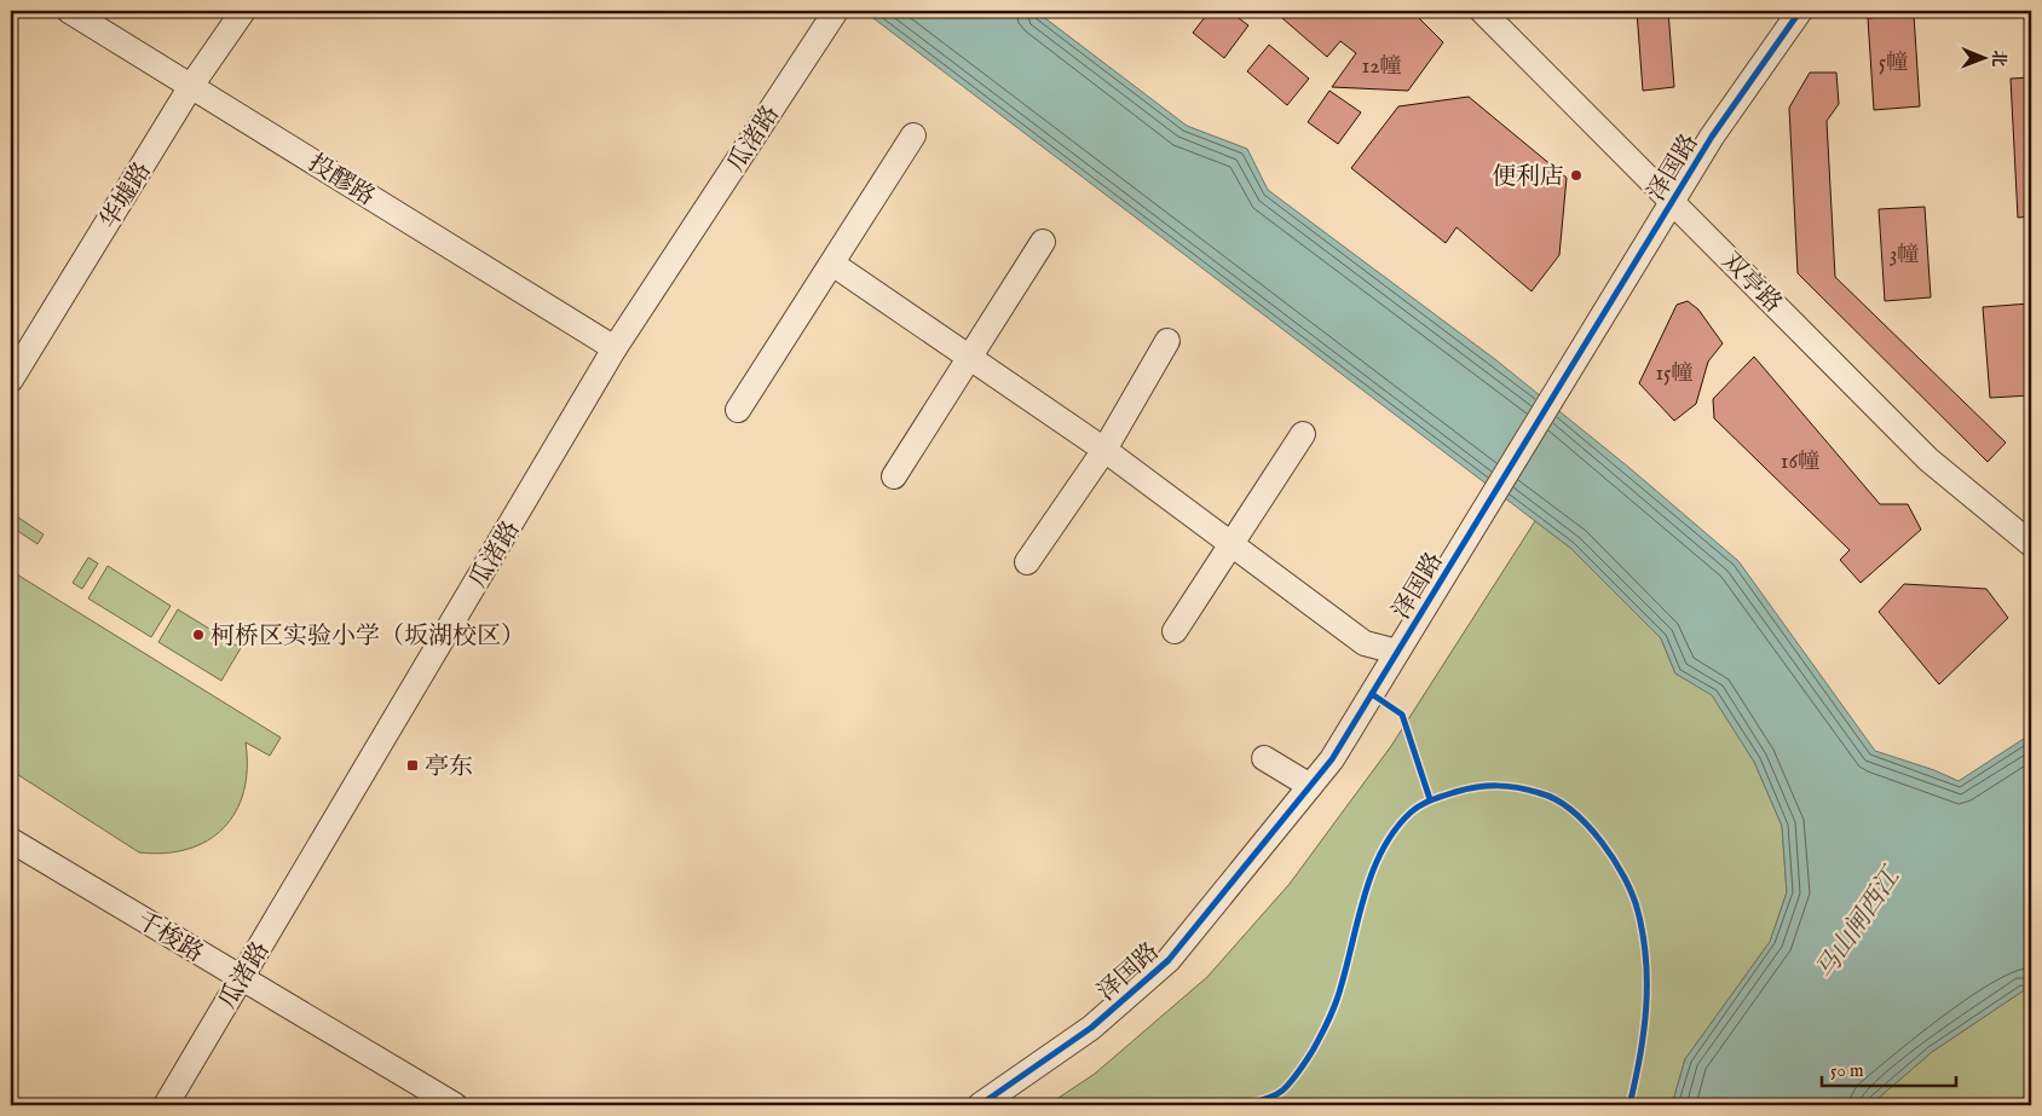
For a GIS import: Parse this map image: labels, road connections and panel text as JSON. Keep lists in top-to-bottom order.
{
  "streets": {
    "street": [
      "瓜渚路",
      "泽国路",
      "投醪路",
      "华墟路",
      "双亭路",
      "千梭路"
    ]
  },
  "crossings": [
    ["瓜渚路", "投醪路"],
    ["瓜渚路", "千梭路"],
    ["泽国路", "双亭路"],
    ["投醪路", "华墟路"]
  ],
  "water": ["马山闸西江"],
  "places": {
    "other": ["便利店", "柯桥区实验小学（坂湖校区）"],
    "transit": ["亭东"]
  },
  "house_numbers": [
    "5幢",
    "12幢",
    "3幢",
    "15幢",
    "16幢"
  ],
  "scale_bar": "50 m",
  "north": "right"
}
